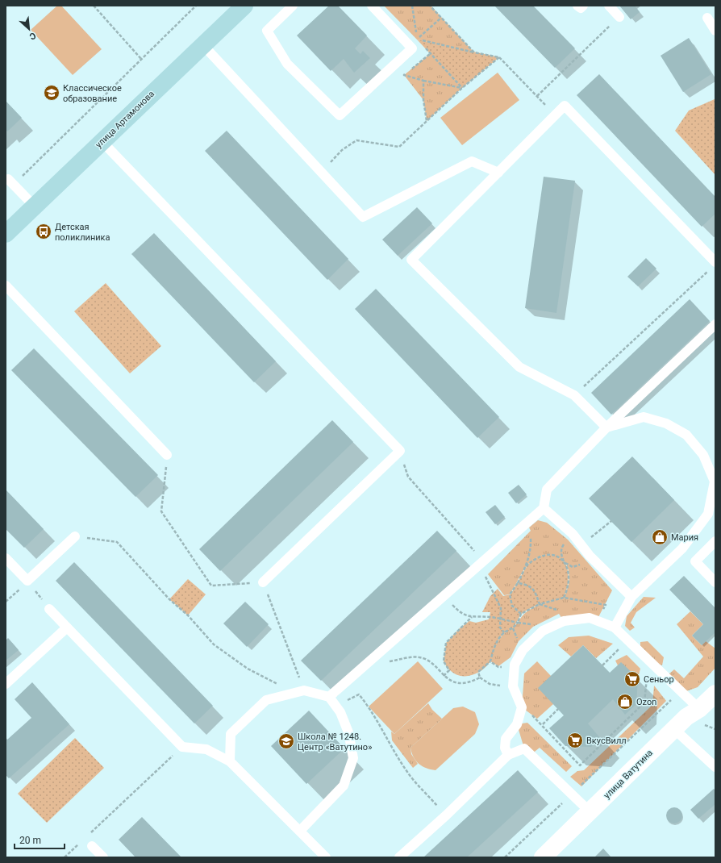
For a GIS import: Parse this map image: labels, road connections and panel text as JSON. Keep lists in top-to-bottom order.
{
  "streets": {
    "street": ["улица Артамонова", "улица Ватутина"]
  },
  "places": {
    "school or university": ["Классическое образование", "Школа № 1248. Центр «Ватутино»"],
    "bus stop": ["Детская поликлиника"],
    "shop": ["Мария", "Ozon"],
    "supermarket": ["Сеньор", "ВкусВилл"]
  },
  "scale_bar": "20 m",
  "north": "bottom right"
}
